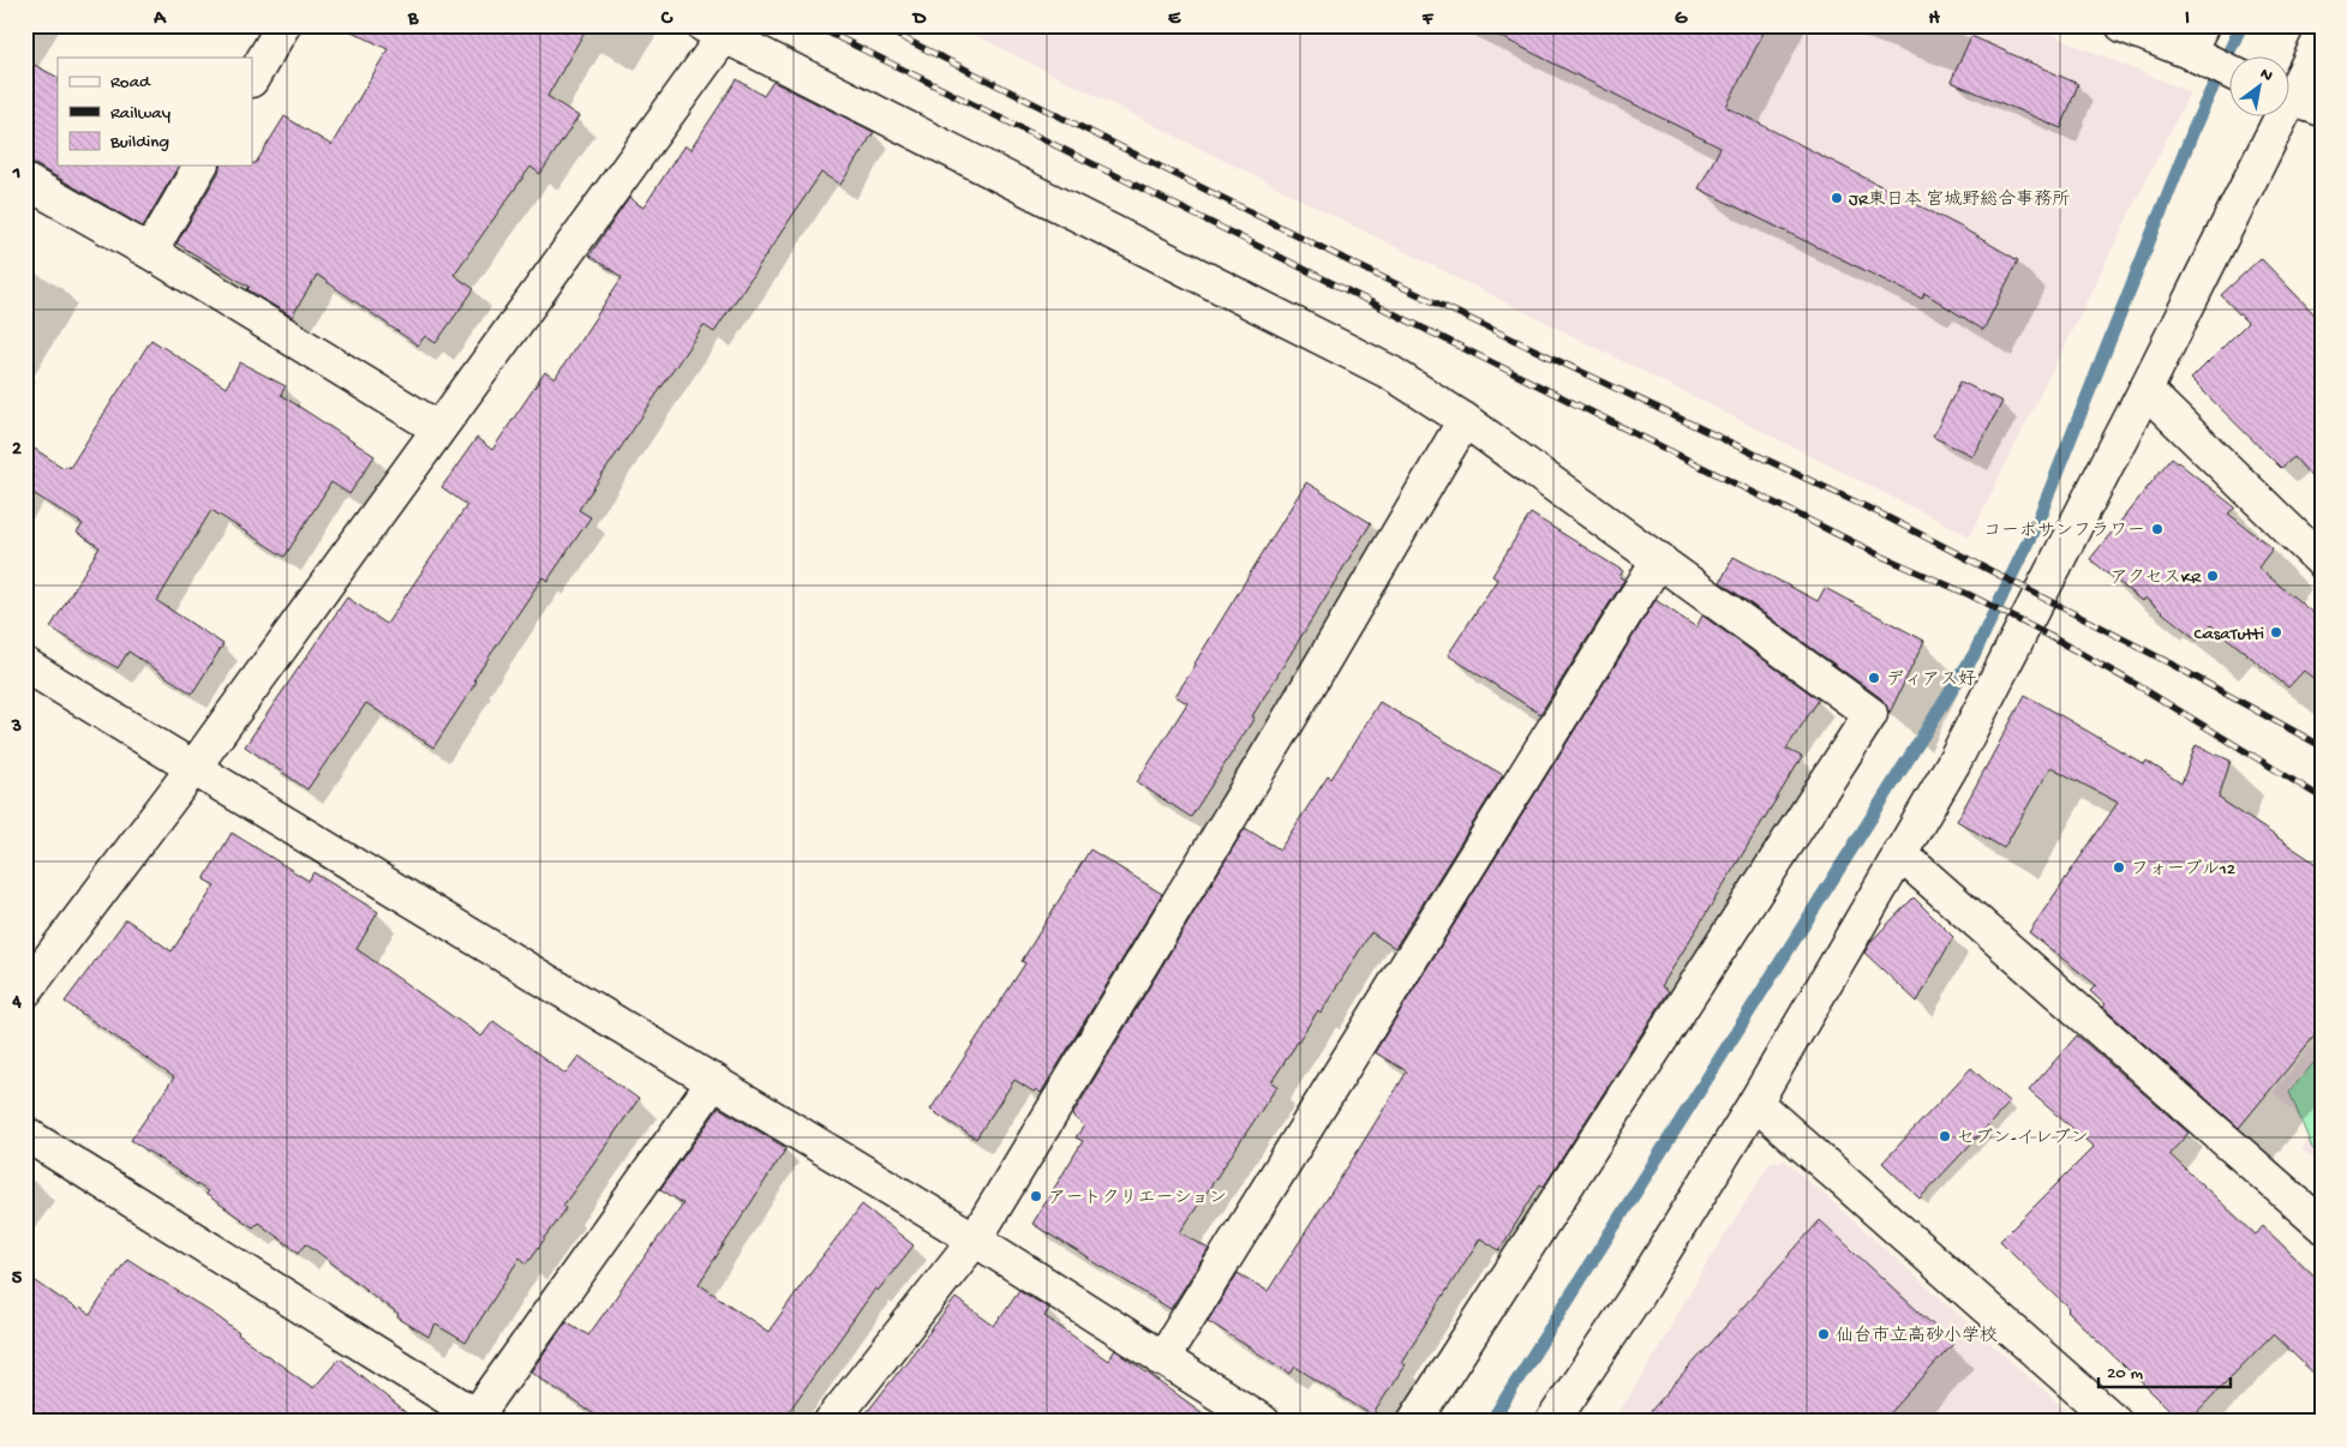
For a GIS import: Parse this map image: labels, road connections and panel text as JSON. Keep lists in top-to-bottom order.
{
  "places": [
    "JR東日本 宮城野総合事務所",
    "コーポサンフラワー",
    "アクセスKR",
    "CasaTutti",
    "ディアス好",
    "フォーブル12",
    "セブン-イレブン",
    "アートクリエーション",
    "仙台市立高砂小学校"
  ],
  "legend": ["Road", "Railway", "Building"],
  "scale_bar": "20 m",
  "north": "top right",
  "grid": {
    "columns": [
      "A",
      "B",
      "C",
      "D",
      "E",
      "F",
      "G",
      "H",
      "I"
    ],
    "rows": [
      "1",
      "2",
      "3",
      "4",
      "5"
    ]
  }
}
